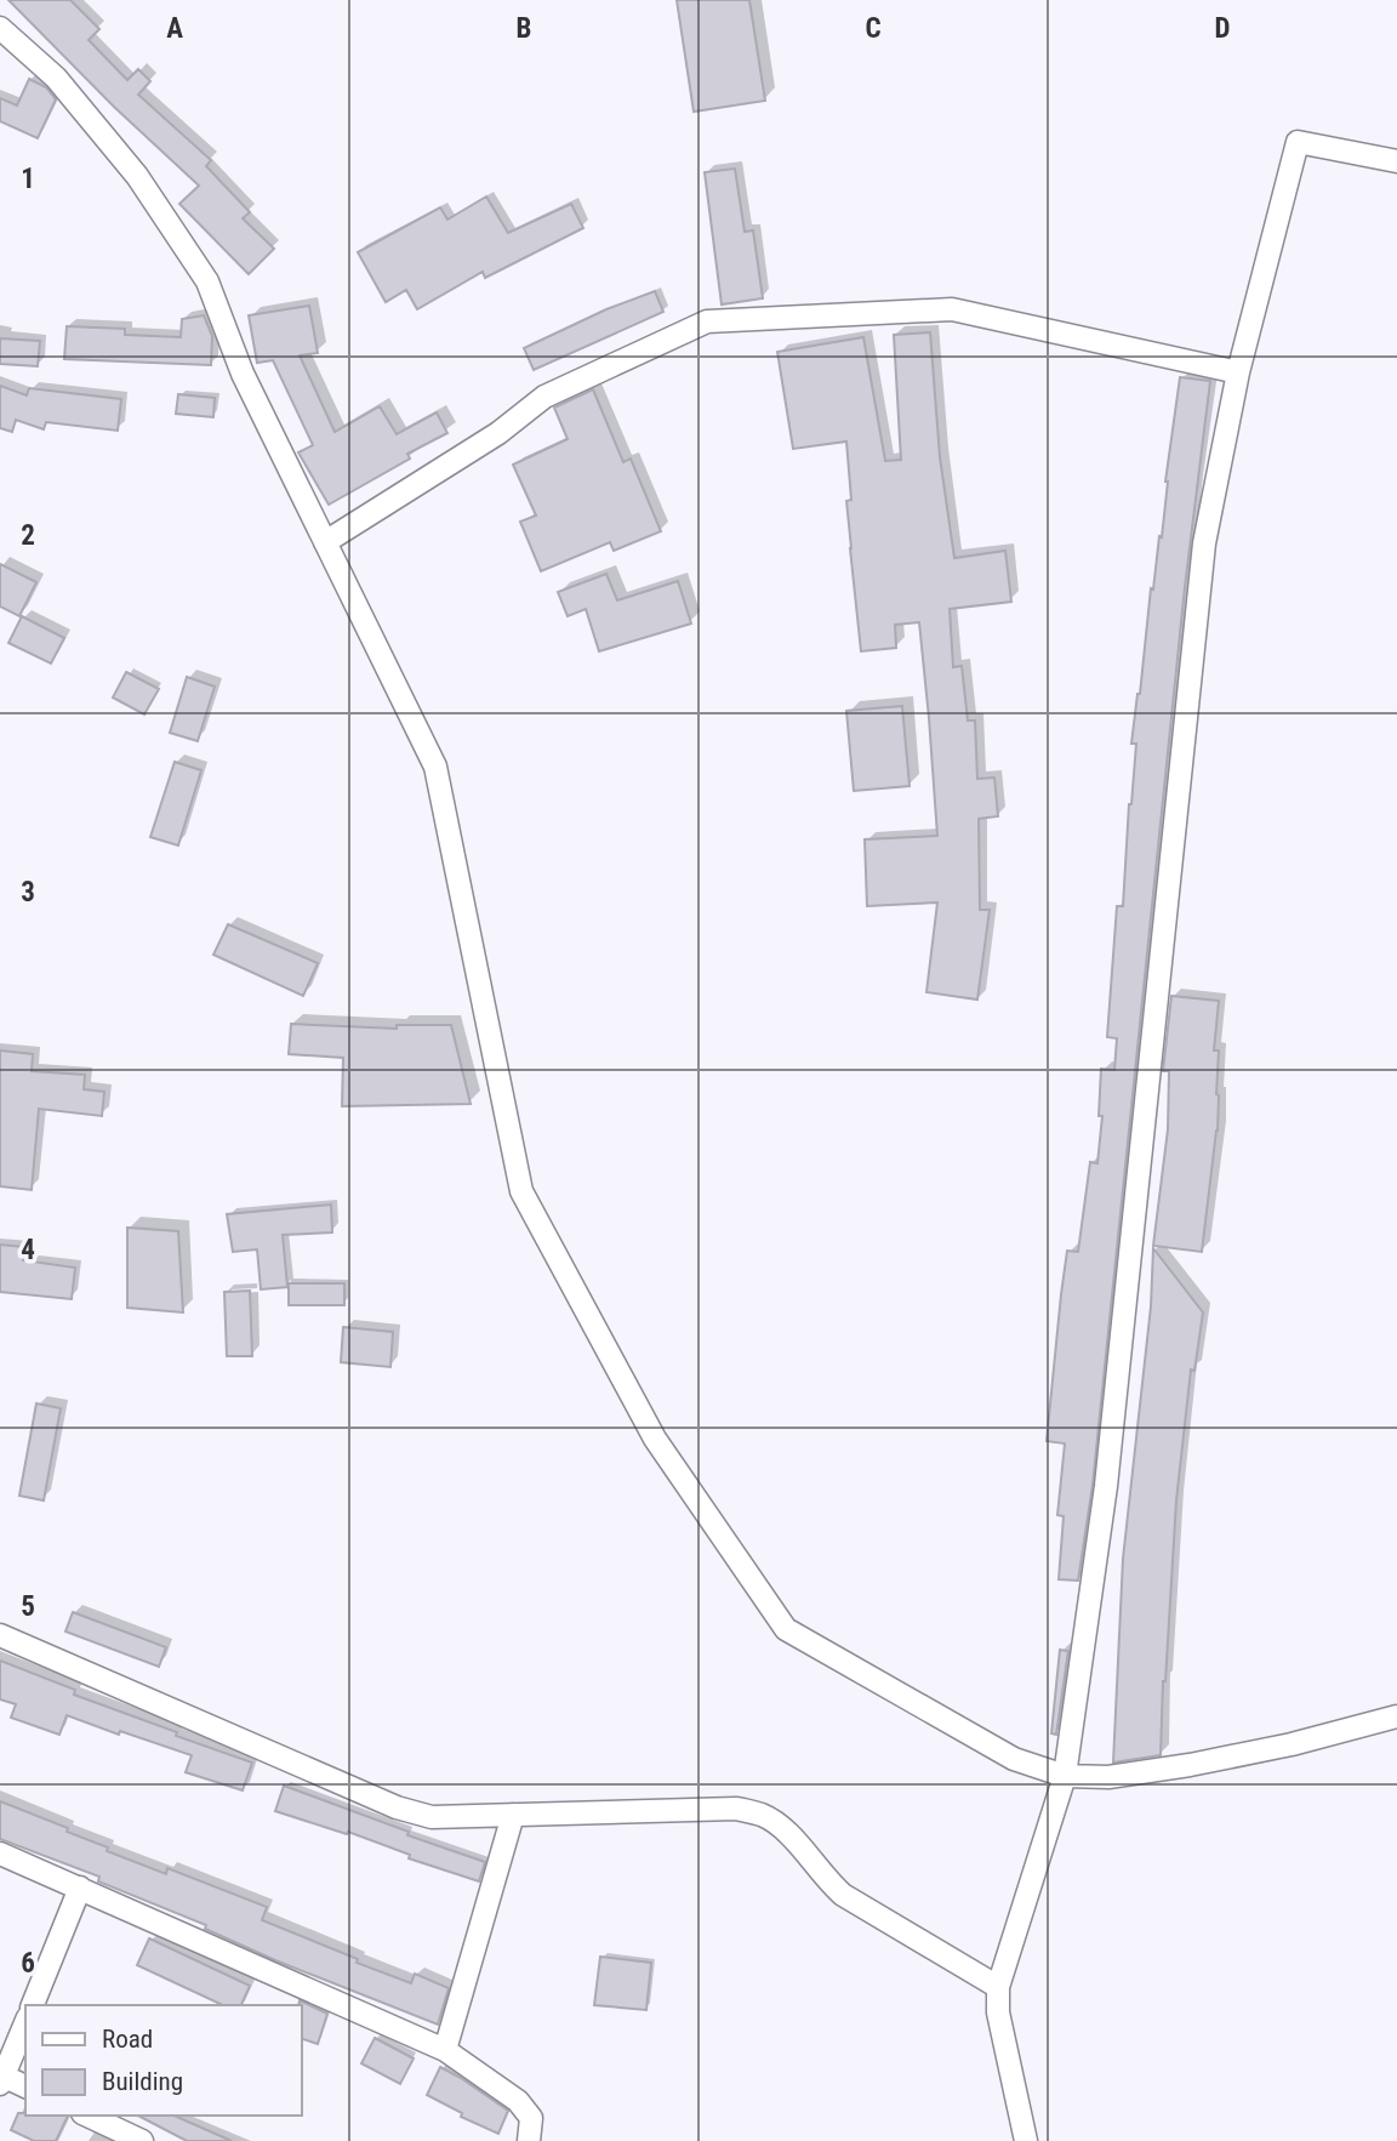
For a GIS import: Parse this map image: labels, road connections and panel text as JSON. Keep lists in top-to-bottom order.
{
  "legend": ["Road", "Building"],
  "grid": {
    "columns": [
      "A",
      "B",
      "C",
      "D"
    ],
    "rows": [
      "1",
      "2",
      "3",
      "4",
      "5",
      "6"
    ]
  }
}
